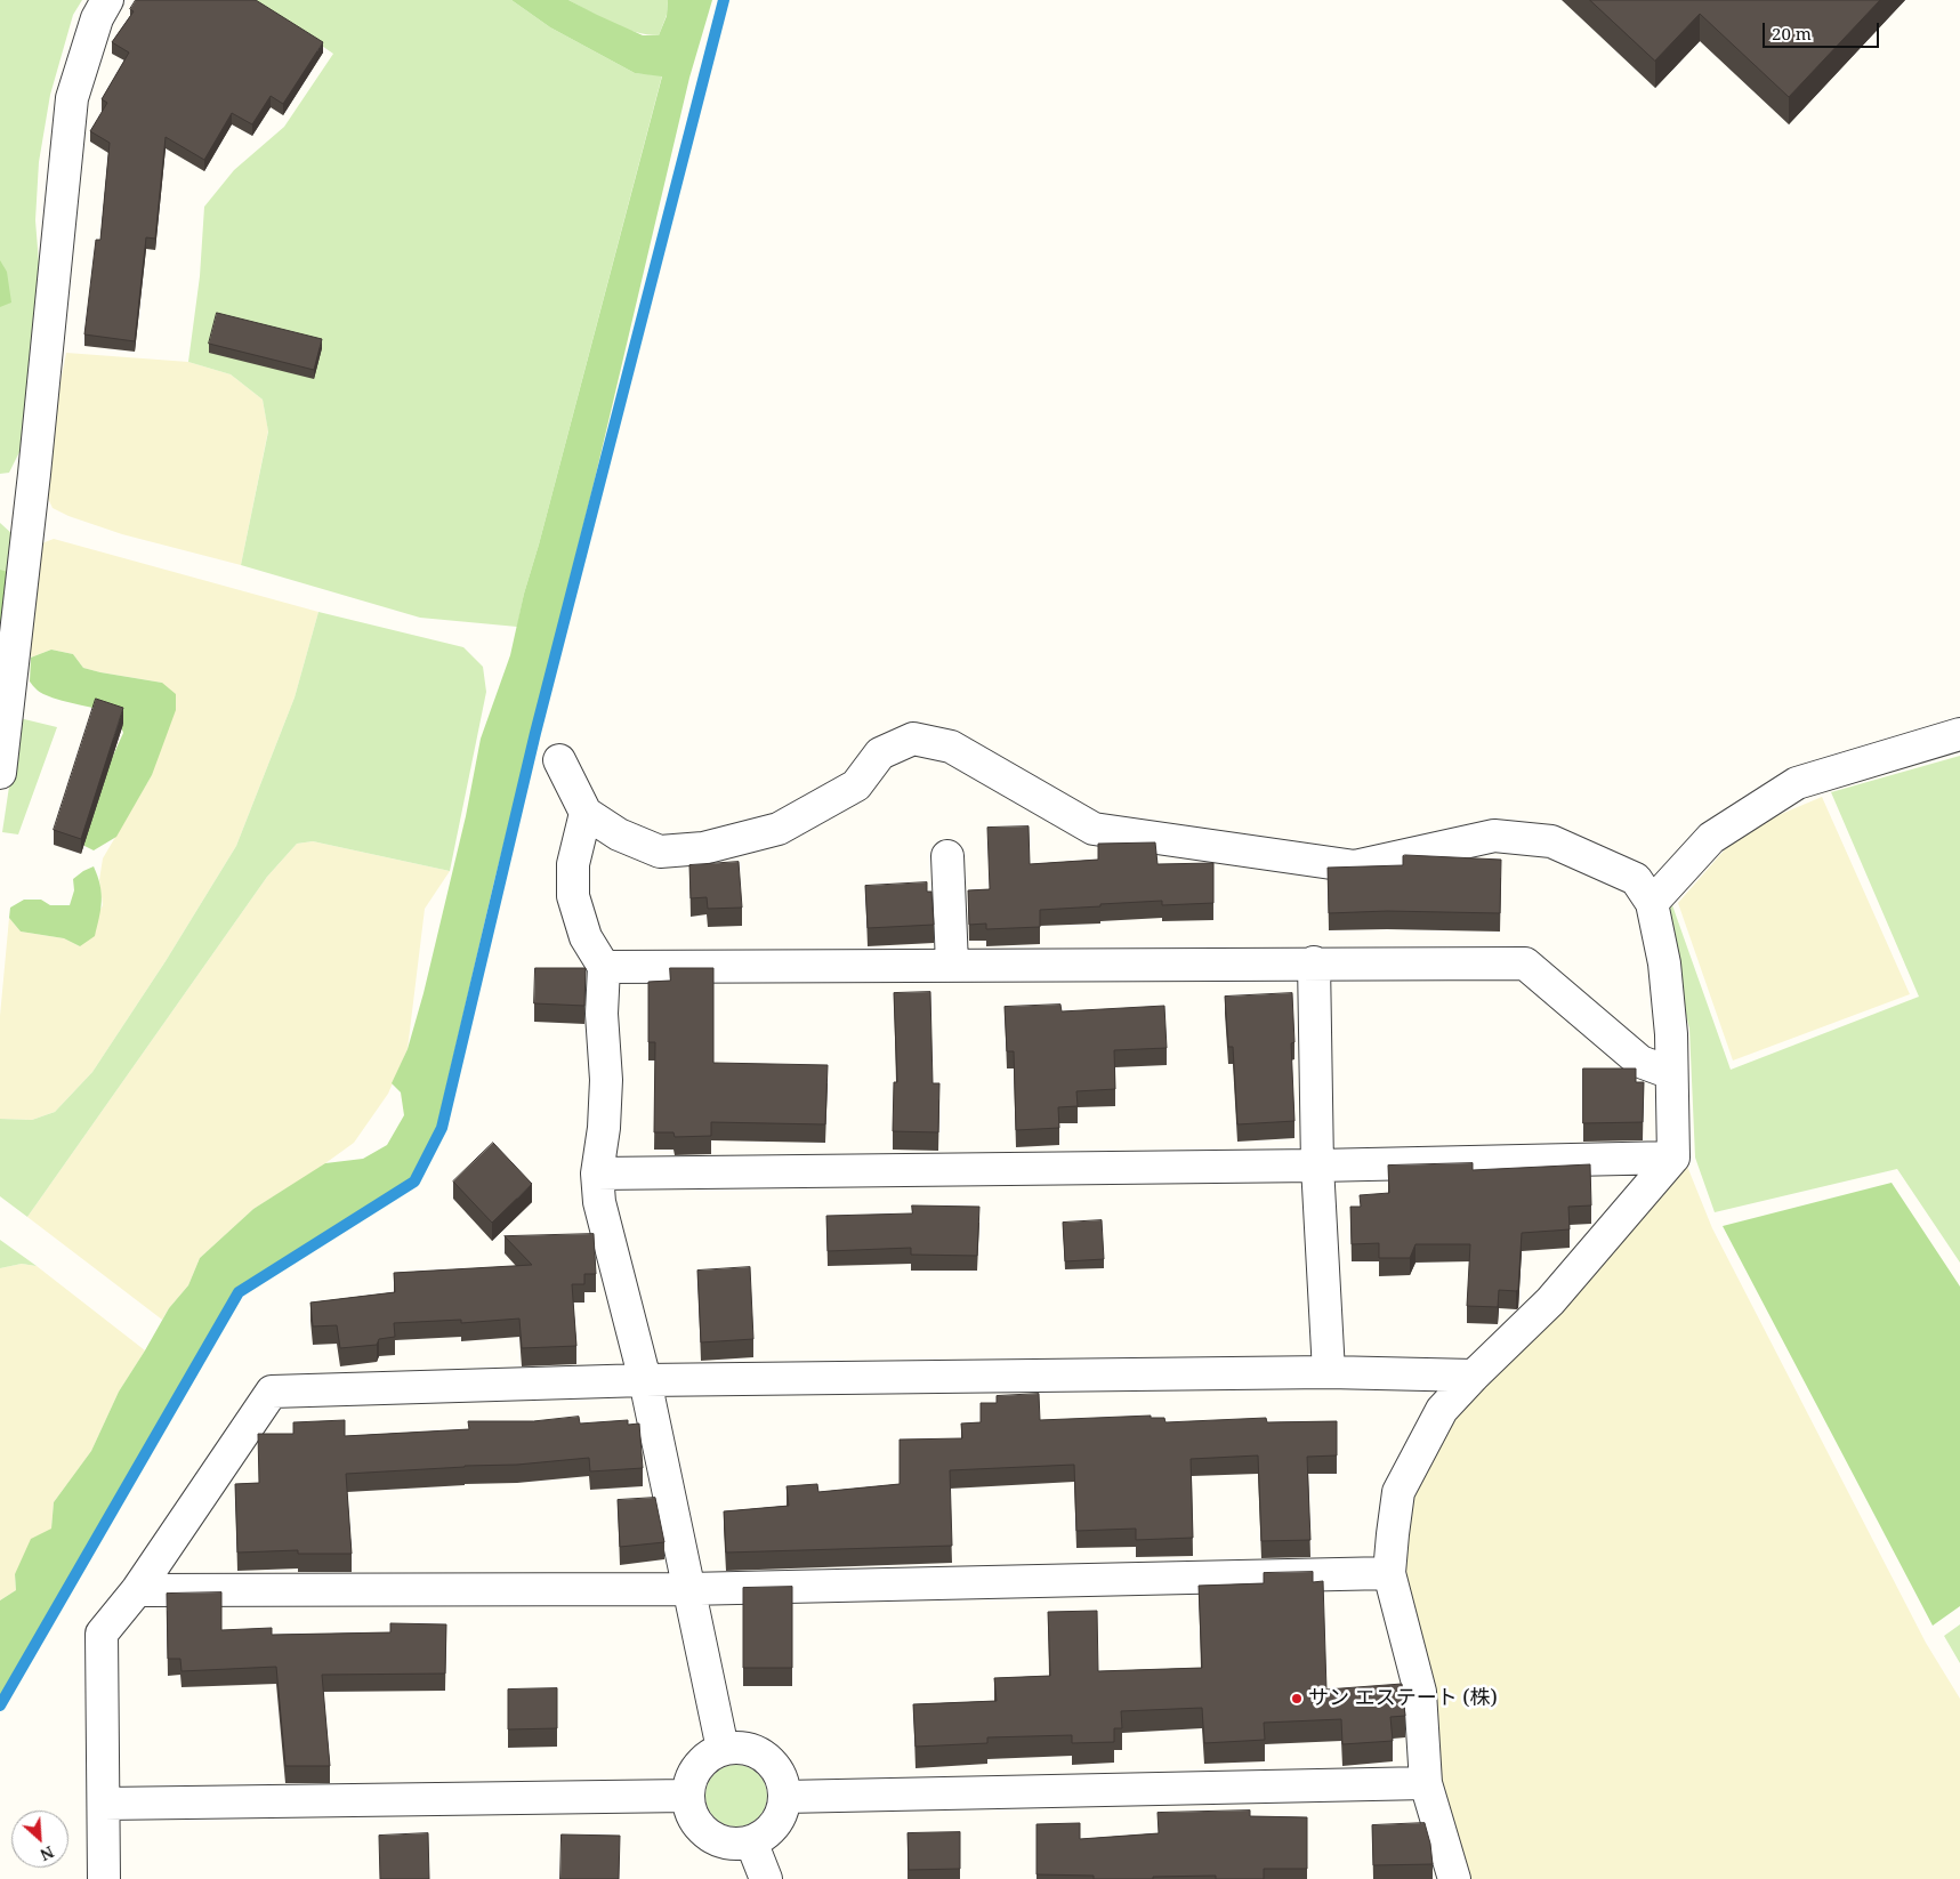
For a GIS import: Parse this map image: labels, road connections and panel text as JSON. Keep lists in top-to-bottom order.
{
  "places": ["サン エステート (株)"],
  "scale_bar": "20 m",
  "north": "bottom right"
}
